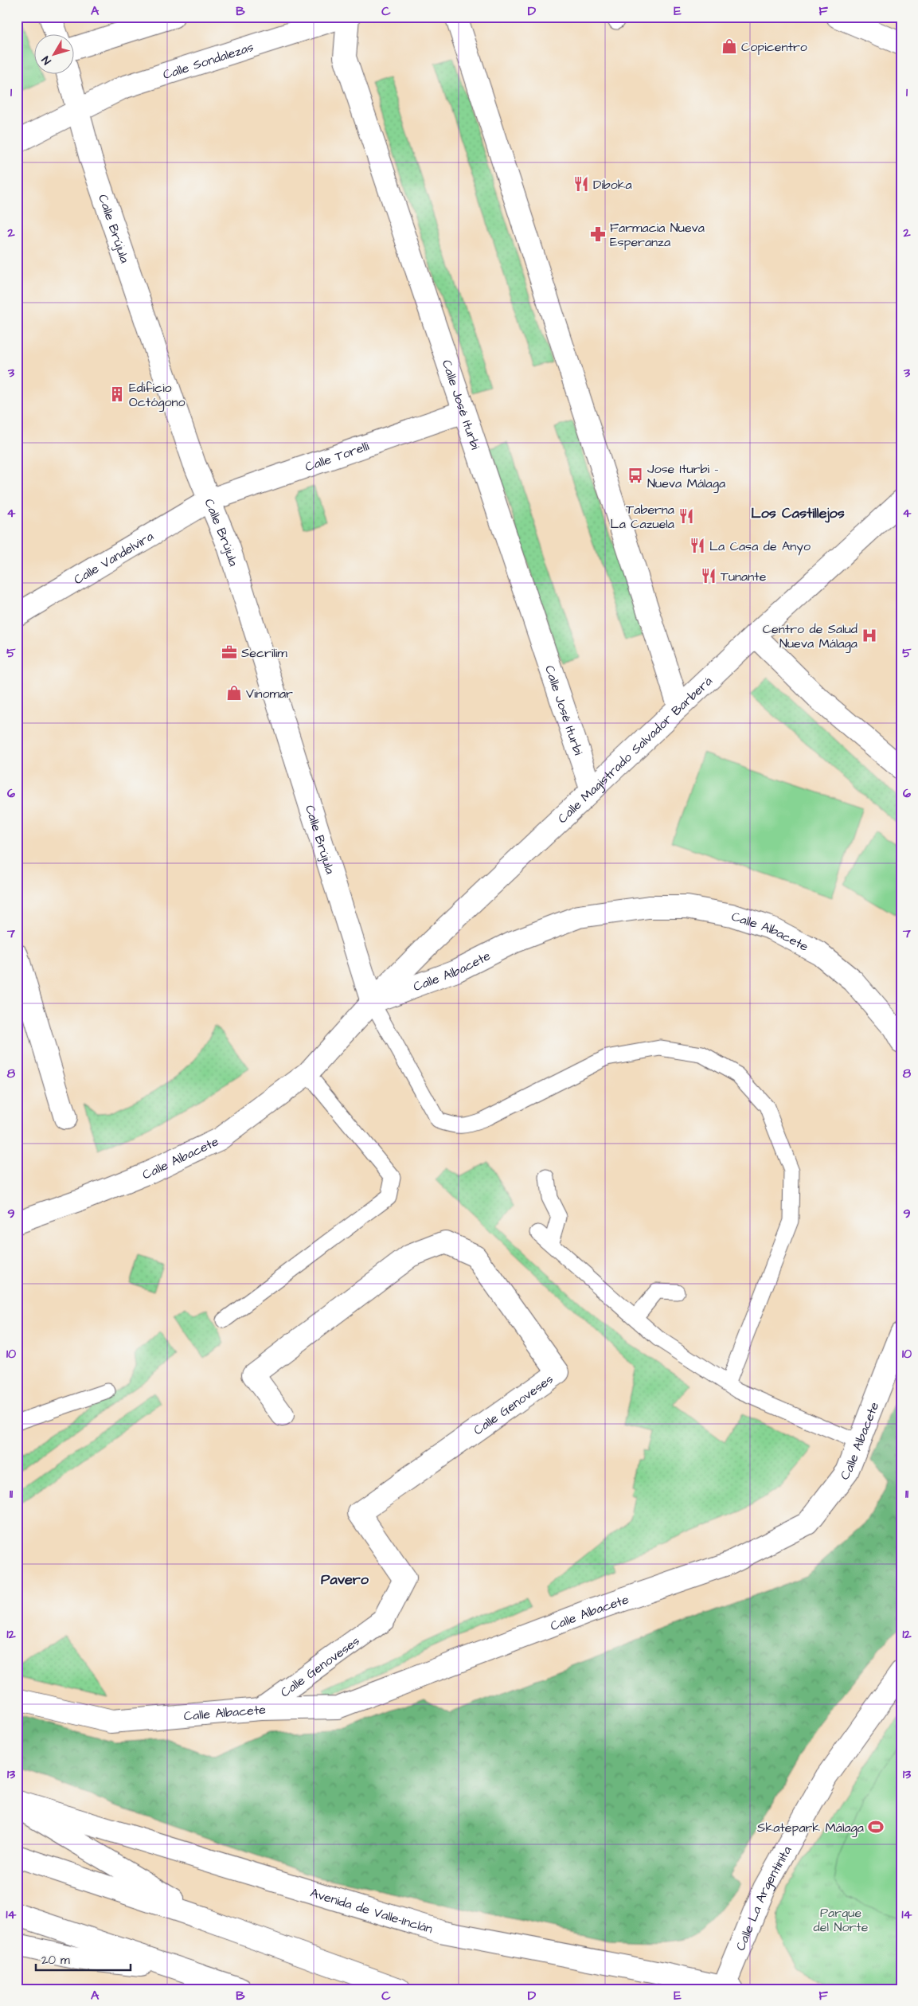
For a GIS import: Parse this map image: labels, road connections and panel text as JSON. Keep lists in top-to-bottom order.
{
  "streets": {
    "street": [
      "Calle Sondalezas",
      "Calle Brújula",
      "Calle José Iturbi",
      "Calle Torelli",
      "Calle Vandelvira",
      "Calle Magistrado Salvador Barberá",
      "Calle Albacete",
      "Calle Genoveses",
      "Calle La Argentinita",
      "Avenida de Valle-Inclán"
    ]
  },
  "crossings": [
    ["Calle Sondalezas", "Calle Brújula"],
    ["Calle Brújula", "Calle Torelli"],
    ["Calle Brújula", "Calle Vandelvira"],
    ["Calle Brújula", "Calle Magistrado Salvador Barberá"],
    ["Calle Brújula", "Calle Albacete"],
    ["Calle José Iturbi", "Calle Torelli"],
    ["Calle José Iturbi", "Calle Magistrado Salvador Barberá"],
    ["Calle Torelli", "Calle Vandelvira"],
    ["Calle Magistrado Salvador Barberá", "Calle Albacete"],
    ["Calle Albacete", "Calle Genoveses"],
    ["Calle La Argentinita", "Avenida de Valle-Inclán"]
  ],
  "districts": ["Los Castillejos", "Pavero"],
  "parks": ["Parque del Norte"],
  "places": {
    "shop": ["Copicentro", "Vinomar"],
    "restaurant": [
      "Diboka",
      "Taberna La Cazuela",
      "La Casa de Anyo",
      "Tunante"
    ],
    "pharmacy": ["Farmacia Nueva Esperanza"],
    "building": ["Edificio Octógono"],
    "bus stop": ["Jose Iturbi - Nueva Málaga"],
    "hospital": ["Centro de Salud Nueva Málaga"],
    "office": ["Secrilim"],
    "sports": ["Skatepark Málaga"]
  },
  "scale_bar": "20 m",
  "north": "bottom left",
  "grid": {
    "columns": [
      "A",
      "B",
      "C",
      "D",
      "E",
      "F"
    ],
    "rows": [
      "1",
      "2",
      "3",
      "4",
      "5",
      "6",
      "7",
      "8",
      "9",
      "10",
      "11",
      "12",
      "13",
      "14"
    ]
  }
}
